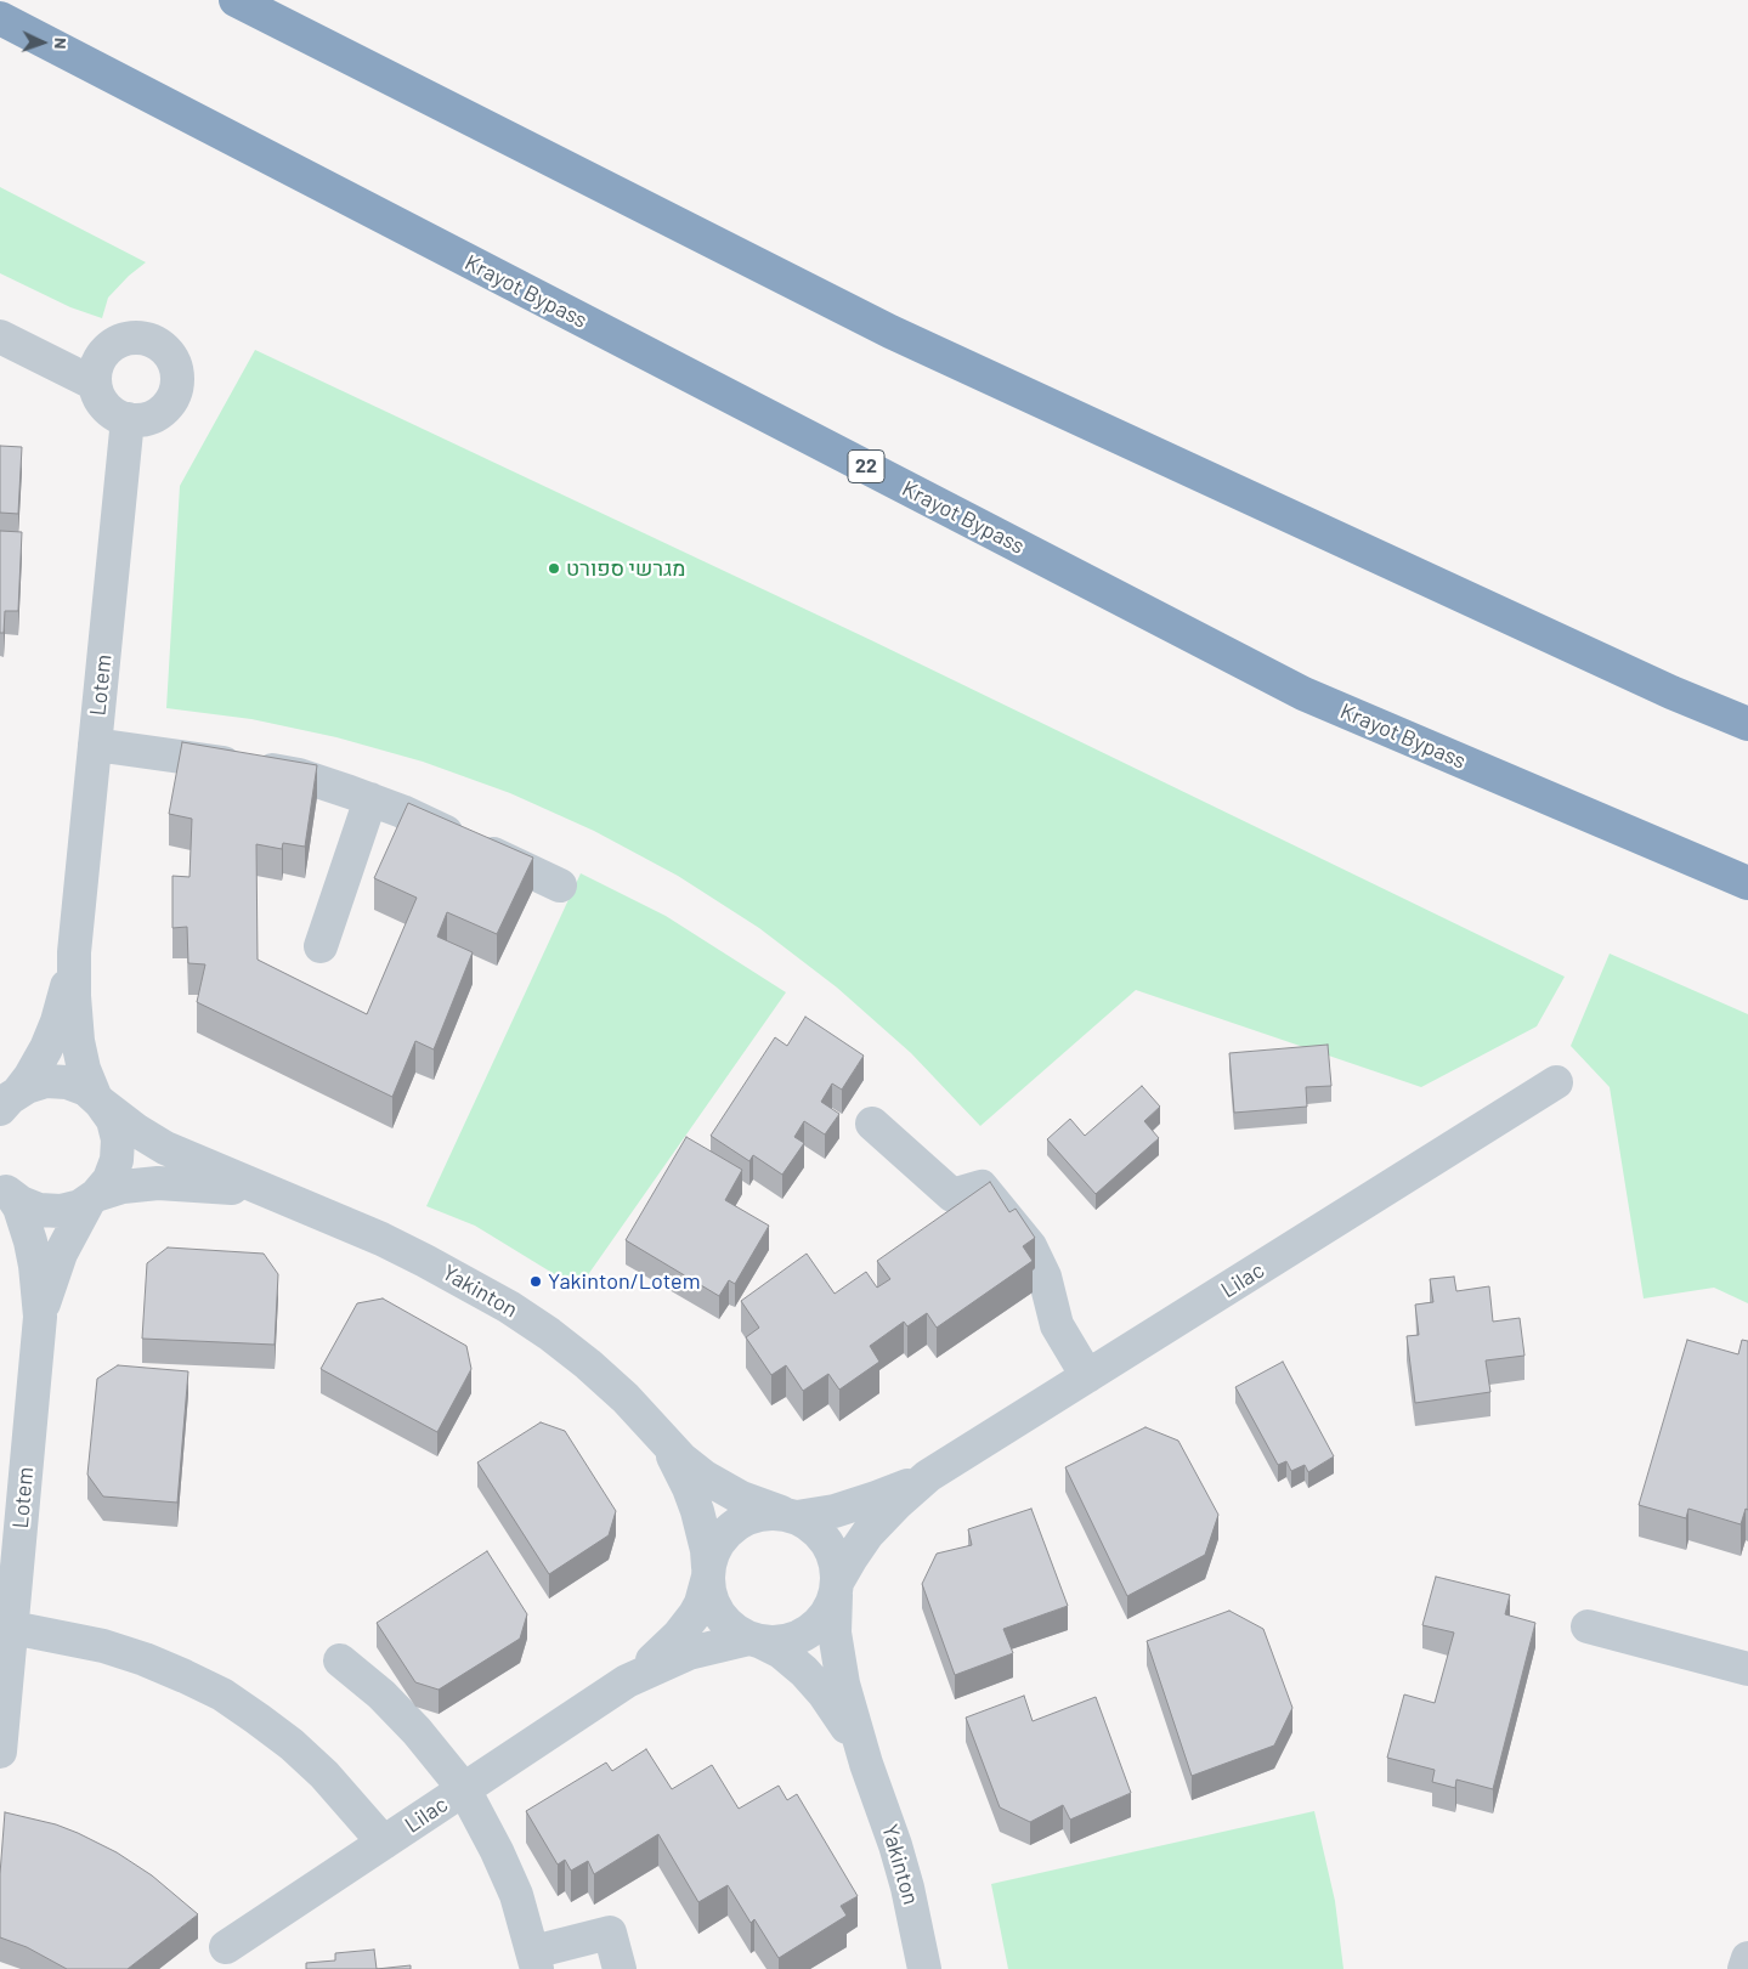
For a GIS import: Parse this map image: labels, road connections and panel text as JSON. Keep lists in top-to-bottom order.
{
  "streets": {
    "highway": ["Krayot Bypass", "22"],
    "street": ["Lotem", "Lilac", "Yakinton"]
  },
  "crossings": [
    ["Lotem", "Yakinton"],
    ["Lilac", "Yakinton"]
  ],
  "places": ["מגרשי ספורט", "Yakinton/Lotem"],
  "north": "right"
}
